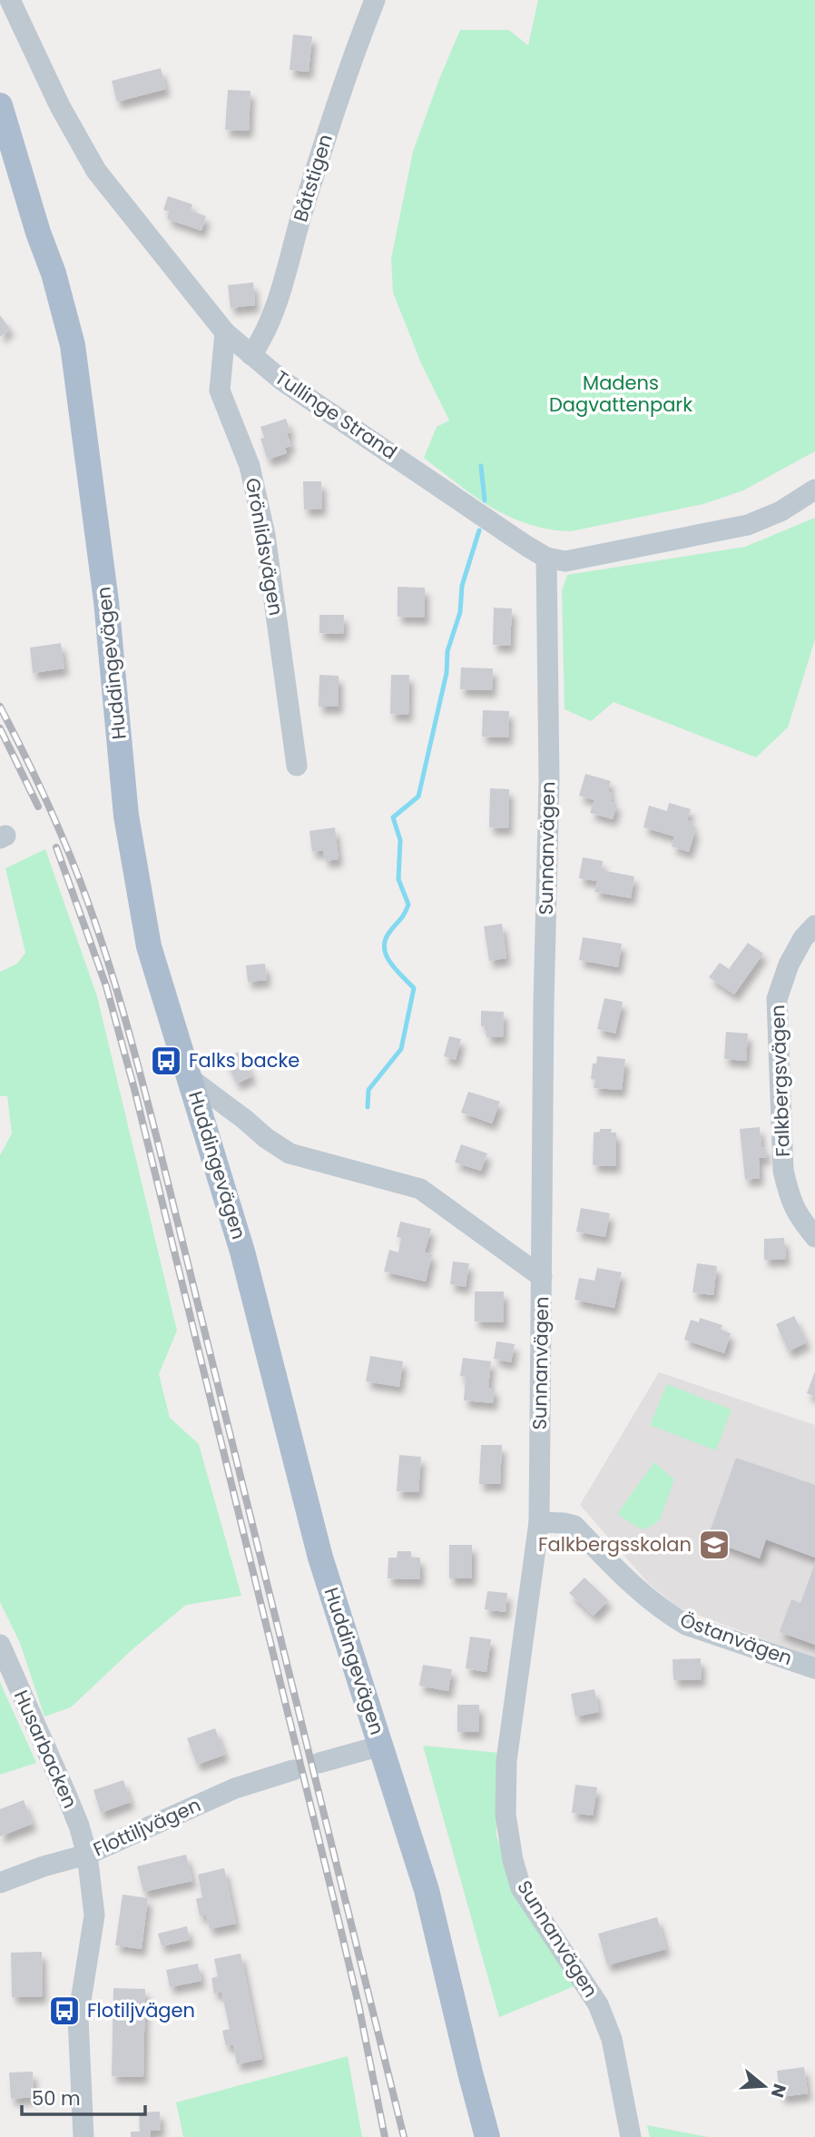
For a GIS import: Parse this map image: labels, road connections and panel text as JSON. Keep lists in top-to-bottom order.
{
  "streets": {
    "main road": ["Huddingevägen"],
    "street": [
      "Båtstigen",
      "Tullinge Strand",
      "Grönlidsvägen",
      "Sunnanvägen",
      "Falkbergsvägen",
      "Östanvägen",
      "Husarbacken",
      "Flottiljvägen"
    ]
  },
  "crossings": [
    ["Båtstigen", "Tullinge Strand"],
    ["Tullinge Strand", "Grönlidsvägen"],
    ["Tullinge Strand", "Sunnanvägen"],
    ["Sunnanvägen", "Östanvägen"],
    ["Husarbacken", "Flottiljvägen"]
  ],
  "parks": ["Madens Dagvattenpark"],
  "places": {
    "bus stop": ["Falks backe", "Flotiljvägen"],
    "school or university": ["Falkbergsskolan"]
  },
  "scale_bar": "50 m",
  "north": "right"
}
